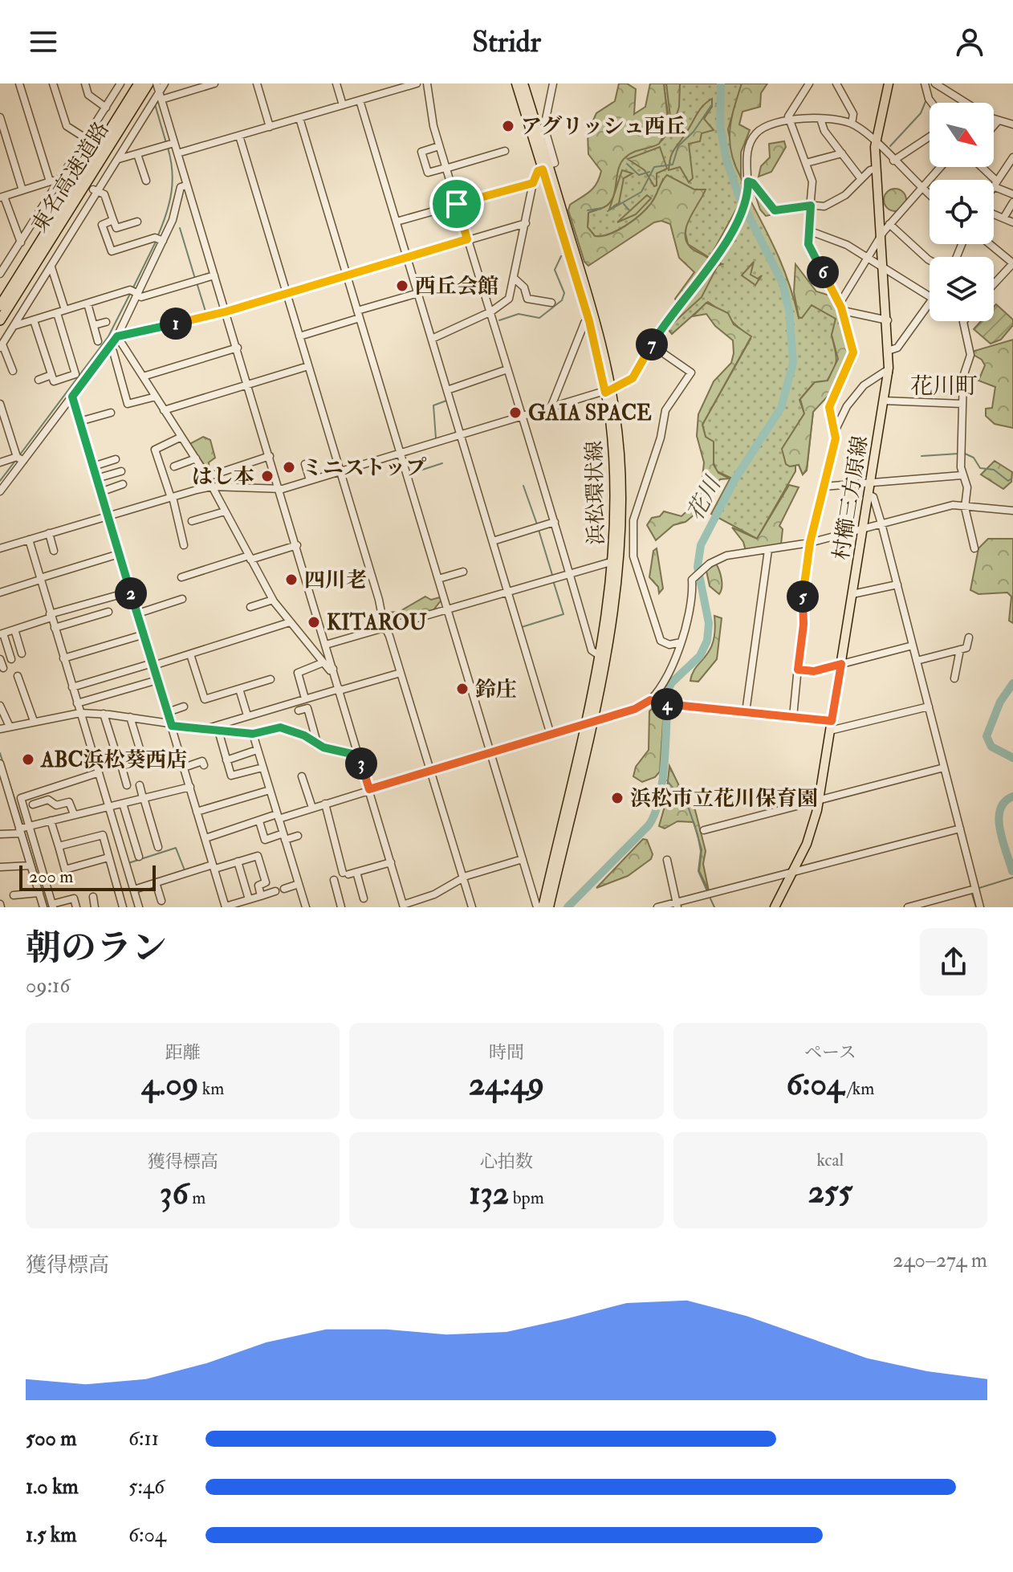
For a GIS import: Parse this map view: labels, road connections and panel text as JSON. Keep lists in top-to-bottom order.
{
  "streets": {
    "highway": ["東名高速道路"],
    "main road": ["浜松環状線", "村櫛三方原線"]
  },
  "districts": ["花川町"],
  "water": ["花川"],
  "places": [
    "アグリッシュ西丘",
    "西丘会館",
    "GAIA SPACE",
    "ミニストップ",
    "はし本",
    "四川老",
    "KITAROU",
    "鈴庄",
    "ABC浜松葵西店",
    "浜松市立花川保育園"
  ],
  "scale_bar": "200 m",
  "north": "bottom right",
  "page": {
    "header": "Stridr",
    "pins": [
      "6",
      "1",
      "7",
      "2",
      "5",
      "4",
      "3"
    ],
    "scale": "200 m",
    "heading": ["朝のラン", "09:16"],
    "stats": [
      ["距離", "4.09 km"],
      ["時間", "24:49"],
      ["ペース", "6:04 /km"],
      ["獲得標高", "36 m"],
      ["心拍数", "132 bpm"],
      ["kcal", "255"]
    ],
    "chart": ["獲得標高", "240–274 m"],
    "list": [
      {
        "name": "500 m",
        "note": "6:11"
      },
      {
        "name": "1.0 km",
        "note": "5:46"
      },
      {
        "name": "1.5 km",
        "note": "6:04"
      }
    ]
  }
}
